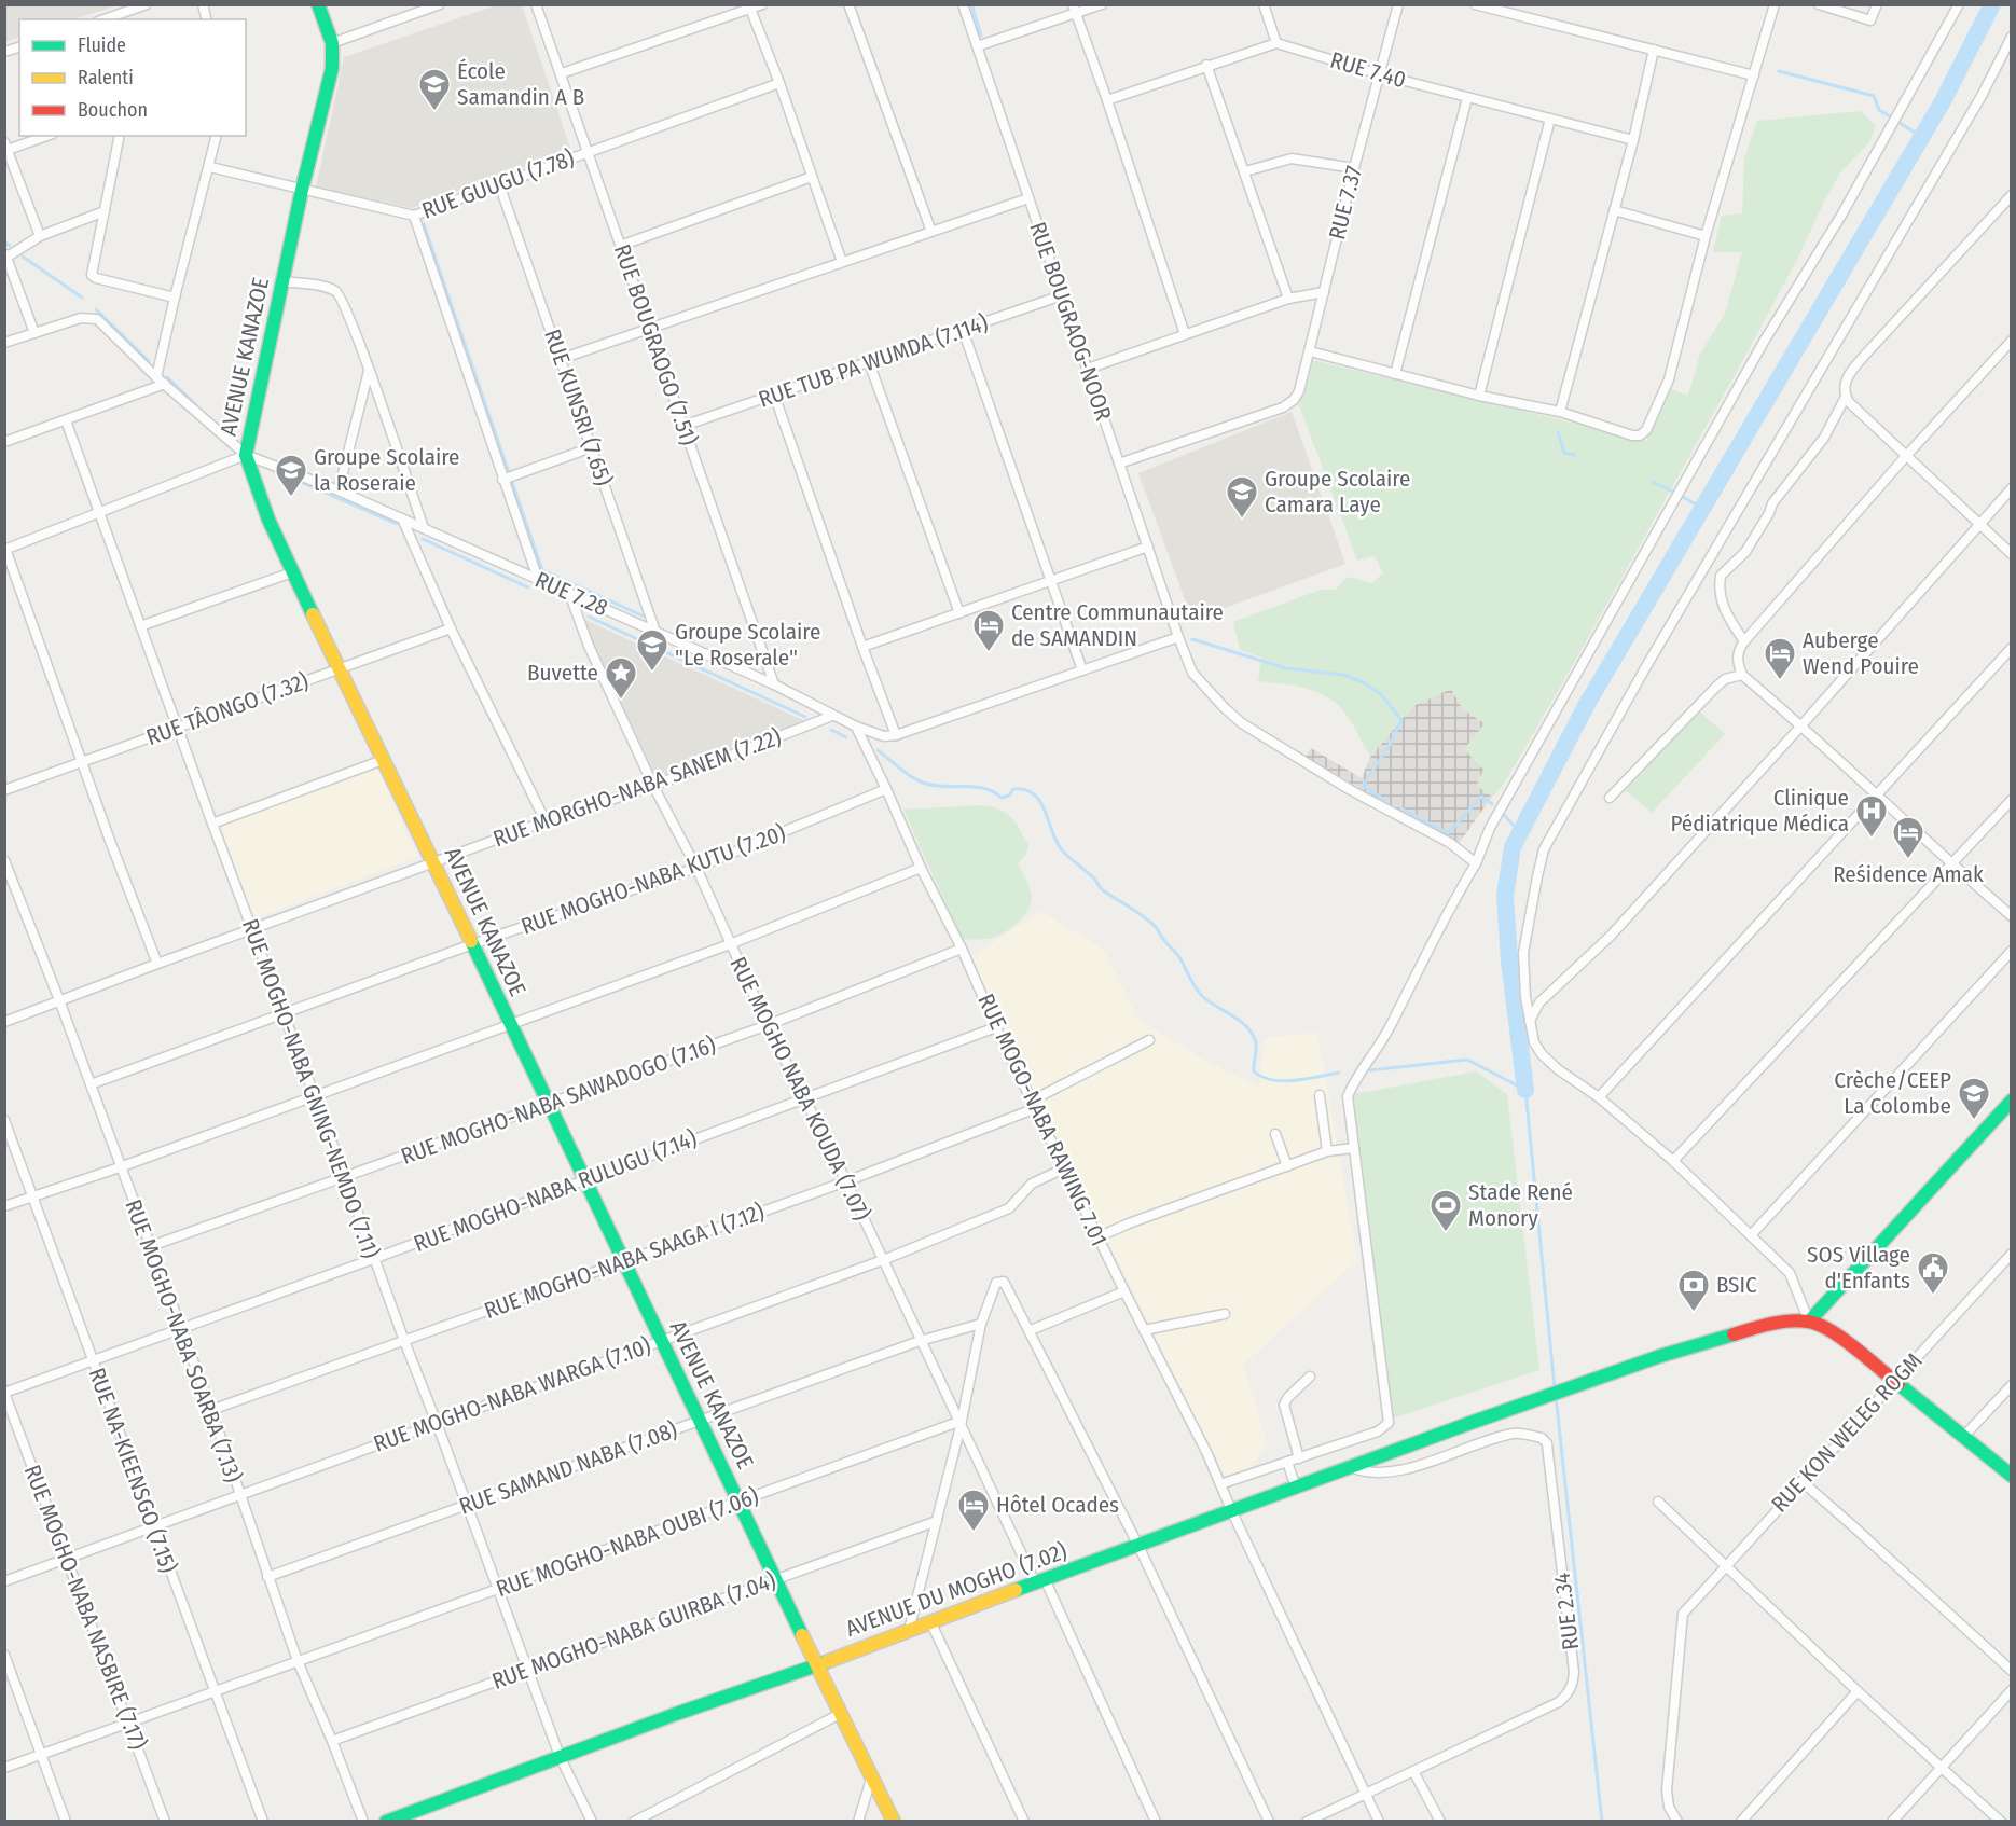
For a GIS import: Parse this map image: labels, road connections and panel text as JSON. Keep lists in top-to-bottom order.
{
  "streets": {
    "street": [
      "RUE 7.40",
      "RUE GUUGU (7.78)",
      "RUE 7.37",
      "RUE BOUGRAOG-NOOR",
      "RUE BOUGRAOGO (7.51)",
      "AVENUE KANAZOE",
      "RUE TUB PA WUMDA (7.114)",
      "RUE KUNSRI (7.65)",
      "RUE 7.28",
      "RUE TÂONGO (7.32)",
      "RUE MORGHO-NABA SANEM (7.22)",
      "RUE MOGHO-NABA KUTU (7.20)",
      "RUE MOGHO-NABA GNING-NEMDO (7.11)",
      "RUE MOGHO NABA KOUDA (7.07)",
      "RUE MOGHO-NABA SAWADOGO (7.16)",
      "RUE MOGO-NABA RAWING 7.01",
      "RUE MOGHO-NABA RULUGU (7.14)",
      "RUE MOGHO-NABA SAAGA I (7.12)",
      "RUE MOGHO-NABA SOARBA (7.13)",
      "RUE MOGHO-NABA WARGA (7.10)",
      "RUE KON WELEG ROGM",
      "RUE SAMAND NABA (7.08)",
      "RUE NA-KIEENSGO (7.15)",
      "RUE MOGHO-NABA OUBI (7.06)",
      "AVENUE DU MOGHO (7.02)",
      "RUE MOGHO-NABA NASBIRE (7.17)",
      "RUE 2.34",
      "RUE MOGHO-NABA GUIRBA (7.04)"
    ]
  },
  "crossings": [
    ["RUE 7.40", "RUE 7.37"],
    ["RUE GUUGU (7.78)", "RUE BOUGRAOGO (7.51)"],
    ["RUE GUUGU (7.78)", "AVENUE KANAZOE"],
    ["RUE GUUGU (7.78)", "RUE KUNSRI (7.65)"],
    ["RUE 7.37", "RUE BOUGRAOG-NOOR"],
    ["RUE BOUGRAOG-NOOR", "RUE TUB PA WUMDA (7.114)"],
    ["RUE BOUGRAOGO (7.51)", "RUE TUB PA WUMDA (7.114)"],
    ["RUE BOUGRAOGO (7.51)", "RUE 7.28"],
    ["AVENUE KANAZOE", "RUE 7.28"],
    ["AVENUE KANAZOE", "RUE TÂONGO (7.32)"],
    ["AVENUE KANAZOE", "RUE MORGHO-NABA SANEM (7.22)"],
    ["AVENUE KANAZOE", "RUE MOGHO-NABA KUTU (7.20)"],
    ["AVENUE KANAZOE", "RUE MOGHO-NABA SAWADOGO (7.16)"],
    ["AVENUE KANAZOE", "RUE MOGHO-NABA RULUGU (7.14)"],
    ["AVENUE KANAZOE", "RUE MOGHO-NABA SAAGA I (7.12)"],
    ["AVENUE KANAZOE", "RUE MOGHO-NABA WARGA (7.10)"],
    ["AVENUE KANAZOE", "RUE SAMAND NABA (7.08)"],
    ["AVENUE KANAZOE", "RUE MOGHO-NABA OUBI (7.06)"],
    ["AVENUE KANAZOE", "AVENUE DU MOGHO (7.02)"],
    ["AVENUE KANAZOE", "RUE MOGHO-NABA GUIRBA (7.04)"],
    ["RUE KUNSRI (7.65)", "RUE 7.28"],
    ["RUE 7.28", "RUE MORGHO-NABA SANEM (7.22)"],
    ["RUE 7.28", "RUE MOGHO NABA KOUDA (7.07)"],
    ["RUE 7.28", "RUE MOGO-NABA RAWING 7.01"],
    ["RUE TÂONGO (7.32)", "RUE MOGHO-NABA GNING-NEMDO (7.11)"],
    ["RUE MORGHO-NABA SANEM (7.22)", "RUE MOGHO-NABA GNING-NEMDO (7.11)"],
    ["RUE MORGHO-NABA SANEM (7.22)", "RUE MOGHO NABA KOUDA (7.07)"],
    ["RUE MORGHO-NABA SANEM (7.22)", "RUE MOGHO-NABA SOARBA (7.13)"],
    ["RUE MOGHO-NABA KUTU (7.20)", "RUE MOGHO-NABA GNING-NEMDO (7.11)"],
    ["RUE MOGHO-NABA KUTU (7.20)", "RUE MOGHO NABA KOUDA (7.07)"],
    ["RUE MOGHO-NABA KUTU (7.20)", "RUE MOGO-NABA RAWING 7.01"],
    ["RUE MOGHO-NABA KUTU (7.20)", "RUE MOGHO-NABA SOARBA (7.13)"],
    ["RUE MOGHO-NABA GNING-NEMDO (7.11)", "RUE MOGHO-NABA SAWADOGO (7.16)"],
    ["RUE MOGHO-NABA GNING-NEMDO (7.11)", "RUE MOGHO-NABA RULUGU (7.14)"],
    ["RUE MOGHO-NABA GNING-NEMDO (7.11)", "RUE MOGHO-NABA SAAGA I (7.12)"],
    ["RUE MOGHO-NABA GNING-NEMDO (7.11)", "RUE MOGHO-NABA WARGA (7.10)"],
    ["RUE MOGHO-NABA GNING-NEMDO (7.11)", "RUE SAMAND NABA (7.08)"],
    ["RUE MOGHO-NABA GNING-NEMDO (7.11)", "RUE MOGHO-NABA OUBI (7.06)"],
    ["RUE MOGHO-NABA GNING-NEMDO (7.11)", "AVENUE DU MOGHO (7.02)"],
    ["RUE MOGHO-NABA GNING-NEMDO (7.11)", "RUE MOGHO-NABA GUIRBA (7.04)"],
    ["RUE MOGHO NABA KOUDA (7.07)", "RUE MOGHO-NABA SAWADOGO (7.16)"],
    ["RUE MOGHO NABA KOUDA (7.07)", "RUE MOGHO-NABA RULUGU (7.14)"],
    ["RUE MOGHO NABA KOUDA (7.07)", "RUE MOGHO-NABA SAAGA I (7.12)"],
    ["RUE MOGHO NABA KOUDA (7.07)", "RUE MOGHO-NABA WARGA (7.10)"],
    ["RUE MOGHO NABA KOUDA (7.07)", "RUE SAMAND NABA (7.08)"],
    ["RUE MOGHO NABA KOUDA (7.07)", "RUE MOGHO-NABA OUBI (7.06)"],
    ["RUE MOGHO NABA KOUDA (7.07)", "AVENUE DU MOGHO (7.02)"],
    ["RUE MOGHO-NABA SAWADOGO (7.16)", "RUE MOGO-NABA RAWING 7.01"],
    ["RUE MOGHO-NABA SAWADOGO (7.16)", "RUE MOGHO-NABA SOARBA (7.13)"],
    ["RUE MOGO-NABA RAWING 7.01", "RUE MOGHO-NABA RULUGU (7.14)"],
    ["RUE MOGO-NABA RAWING 7.01", "RUE MOGHO-NABA SAAGA I (7.12)"],
    ["RUE MOGO-NABA RAWING 7.01", "RUE MOGHO-NABA WARGA (7.10)"],
    ["RUE MOGO-NABA RAWING 7.01", "AVENUE DU MOGHO (7.02)"],
    ["RUE MOGO-NABA RAWING 7.01", "RUE 2.34"],
    ["RUE MOGHO-NABA RULUGU (7.14)", "RUE MOGHO-NABA SOARBA (7.13)"],
    ["RUE MOGHO-NABA RULUGU (7.14)", "RUE NA-KIEENSGO (7.15)"],
    ["RUE MOGHO-NABA RULUGU (7.14)", "RUE MOGHO-NABA NASBIRE (7.17)"],
    ["RUE MOGHO-NABA SAAGA I (7.12)", "RUE MOGHO-NABA SOARBA (7.13)"],
    ["RUE MOGHO-NABA SOARBA (7.13)", "RUE MOGHO-NABA WARGA (7.10)"],
    ["RUE MOGHO-NABA SOARBA (7.13)", "RUE SAMAND NABA (7.08)"],
    ["RUE MOGHO-NABA SOARBA (7.13)", "RUE MOGHO-NABA OUBI (7.06)"],
    ["RUE MOGHO-NABA SOARBA (7.13)", "RUE MOGHO-NABA GUIRBA (7.04)"],
    ["RUE MOGHO-NABA WARGA (7.10)", "RUE NA-KIEENSGO (7.15)"],
    ["RUE MOGHO-NABA WARGA (7.10)", "RUE MOGHO-NABA NASBIRE (7.17)"],
    ["RUE NA-KIEENSGO (7.15)", "RUE MOGHO-NABA OUBI (7.06)"],
    ["RUE MOGHO-NABA OUBI (7.06)", "RUE MOGHO-NABA NASBIRE (7.17)"],
    ["AVENUE DU MOGHO (7.02)", "RUE 2.34"]
  ],
  "places": {
    "school or university": [
      "École Samandin A B",
      "Groupe Scolaire la Roseraie",
      "Groupe Scolaire Camara Laye",
      "Groupe Scolaire \"Le Roserale\"",
      "Crèche/CEEP La Colombe"
    ],
    "hotel": [
      "Centre Communautaire de SAMANDIN",
      "Auberge Wend Pouire",
      "Reśidence Amak",
      "Hôtel Ocades"
    ],
    "place": ["Buvette"],
    "hospital": ["Clinique Pédiatrique Médica"],
    "sports": ["Stade René Monory"],
    "public building": ["SOS Village d'Enfants"],
    "bank": ["BSIC"]
  },
  "legend": ["Fluide", "Ralenti", "Bouchon"]
}
